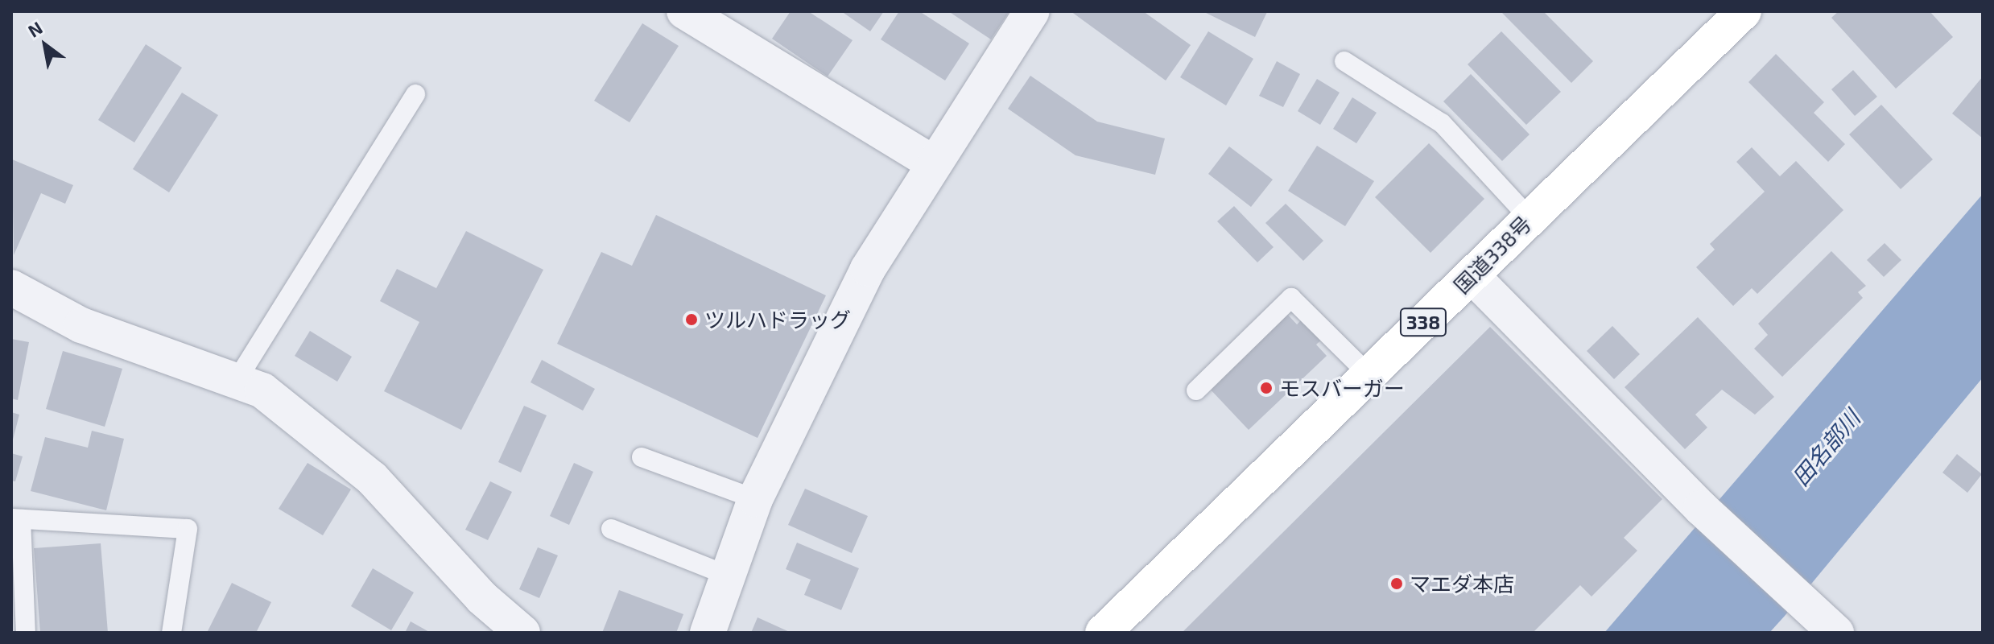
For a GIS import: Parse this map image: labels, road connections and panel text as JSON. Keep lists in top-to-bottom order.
{
  "streets": {
    "highway": ["国道338号", "338"]
  },
  "water": ["田名部川"],
  "places": ["ツルハドラッグ", "モスバーガー", "マエダ本店"],
  "north": "top left"
}
